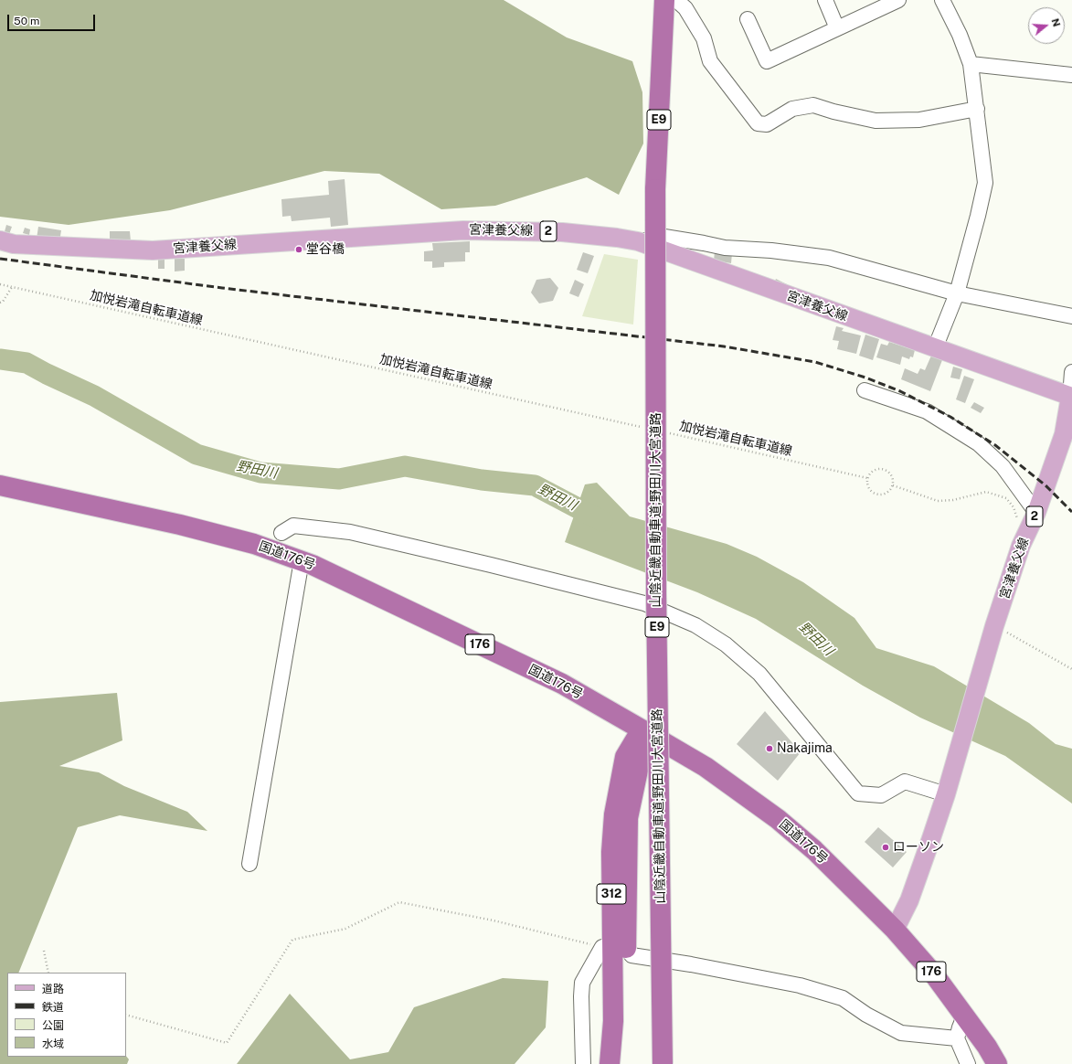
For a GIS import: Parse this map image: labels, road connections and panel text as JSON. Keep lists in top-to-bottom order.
{
  "streets": {
    "highway": [
      "E9",
      "山陰近畿自動車道;野田川大宮道路",
      "国道176号",
      "176",
      "312"
    ],
    "main road": ["宮津養父線", "2"],
    "path": ["加悦岩滝自転車道線"]
  },
  "crossings": [
    ["宮津養父線", "国道176号"],
    ["国道176号", "312"]
  ],
  "water": ["野田川"],
  "places": ["堂谷橋", "Nakajima", "ローソン"],
  "legend": [
    "道路",
    "鉄道",
    "公園",
    "水域"
  ],
  "scale_bar": "50 m",
  "north": "right"
}
